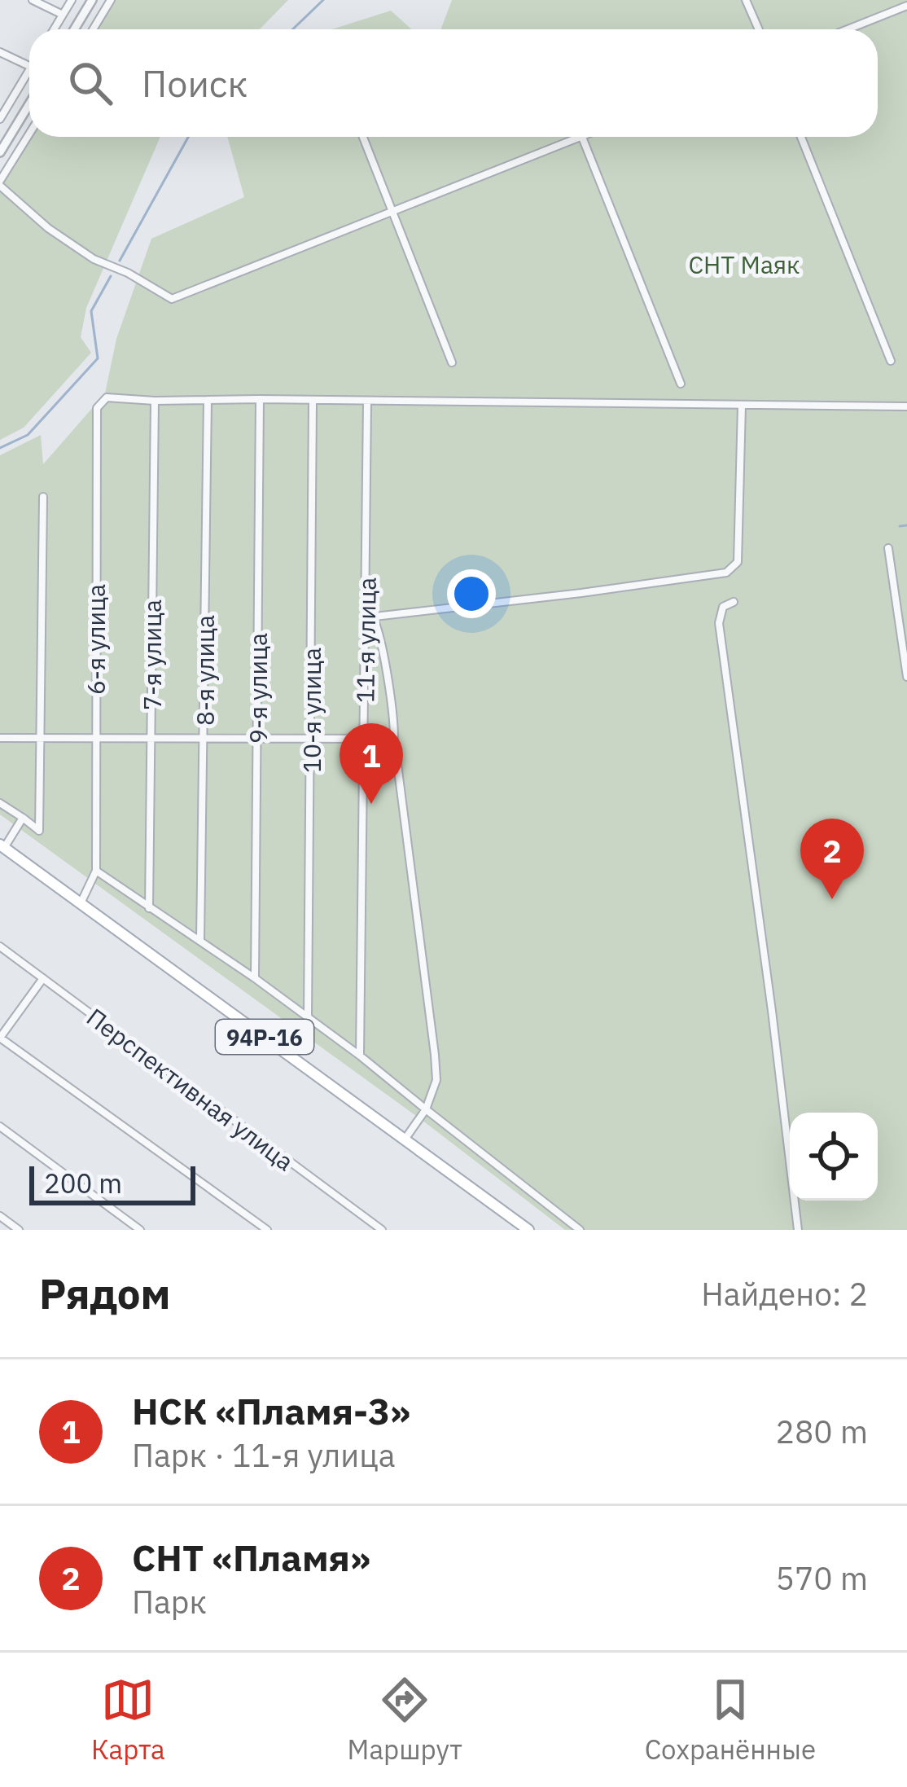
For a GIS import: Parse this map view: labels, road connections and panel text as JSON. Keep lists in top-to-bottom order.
{
  "streets": {
    "main road": ["94Р-16"],
    "street": [
      "6-я улица",
      "11-я улица",
      "7-я улица",
      "8-я улица",
      "9-я улица",
      "10-я улица",
      "Перспективная улица"
    ]
  },
  "crossings": [
    ["6-я улица", "7-я улица"]
  ],
  "parks": ["СНТ Маяк"],
  "scale_bar": "200 m",
  "page": {
    "search": "Поиск",
    "pins": ["1", "2"],
    "scale": "200 m",
    "heading": ["Рядом", "Найдено: 2"],
    "list": [
      {
        "mark": "1",
        "name": "НСК «Пламя-3»",
        "note": "Парк · 11-я улица",
        "value": "280 m"
      },
      {
        "mark": "2",
        "name": "СНТ «Пламя»",
        "note": "Парк",
        "value": "570 m"
      }
    ],
    "nav": ["Карта", "Маршрут", "Сохранённые"]
  }
}
